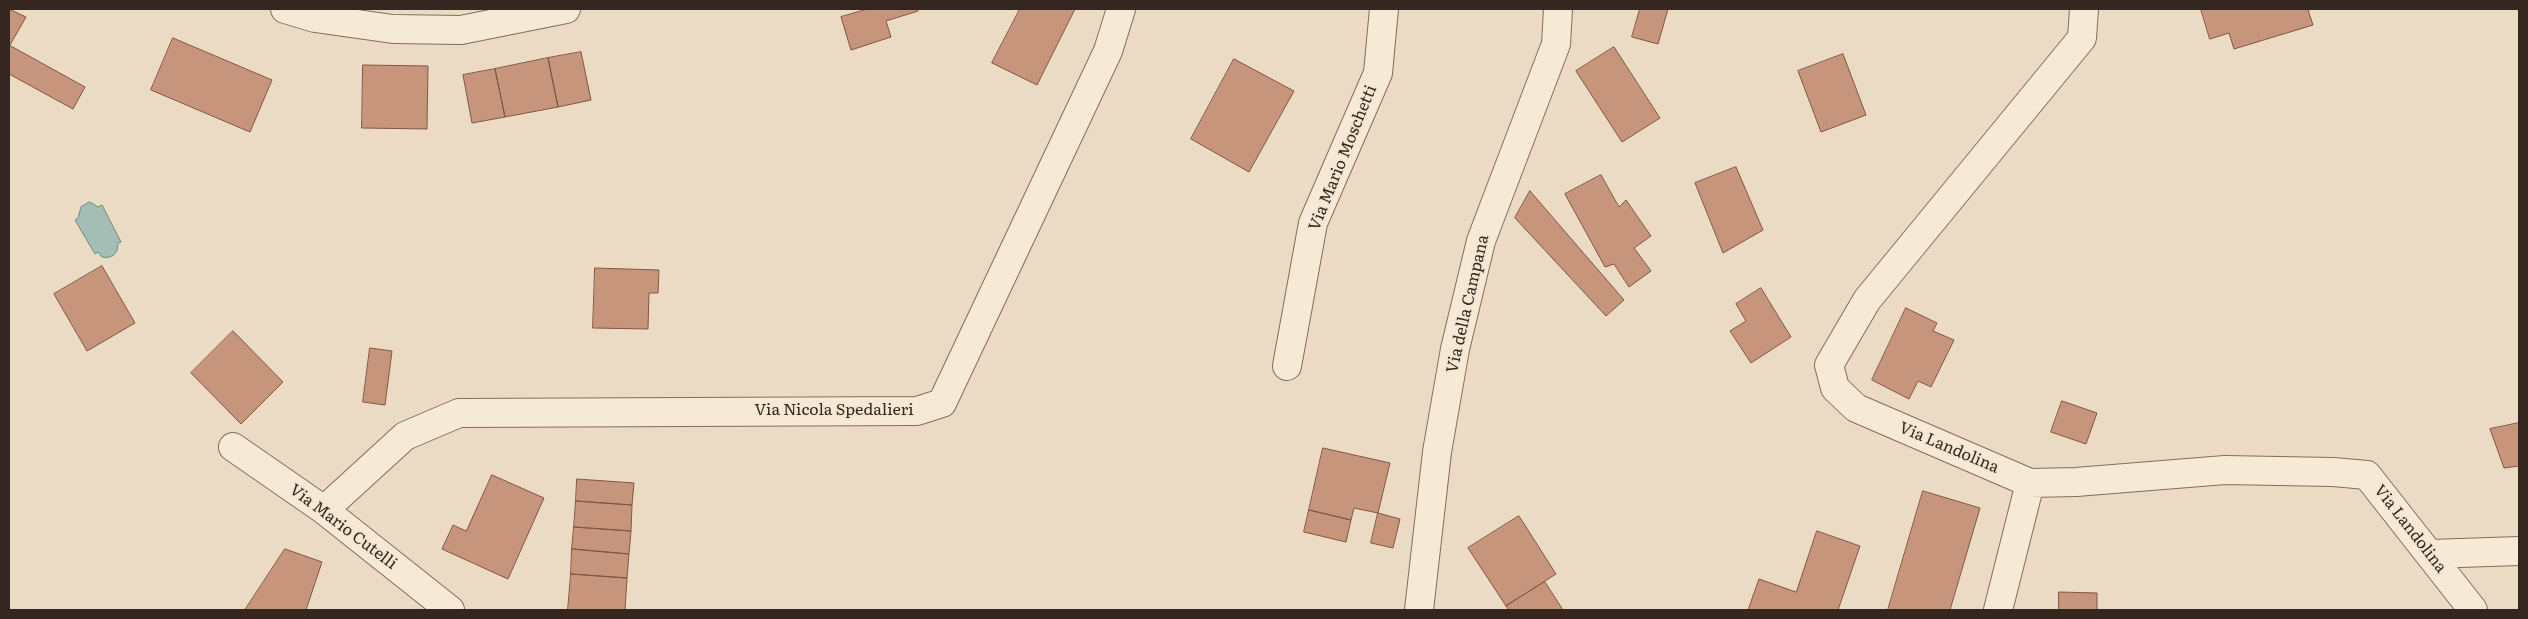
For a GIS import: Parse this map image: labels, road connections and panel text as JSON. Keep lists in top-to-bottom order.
{
  "streets": {
    "street": [
      "Via Mario Moschetti",
      "Via della Campana",
      "Via Nicola Spedalieri",
      "Via Landolina",
      "Via Mario Cutelli"
    ]
  },
  "crossings": [
    ["Via Nicola Spedalieri", "Via Mario Cutelli"]
  ]
}
